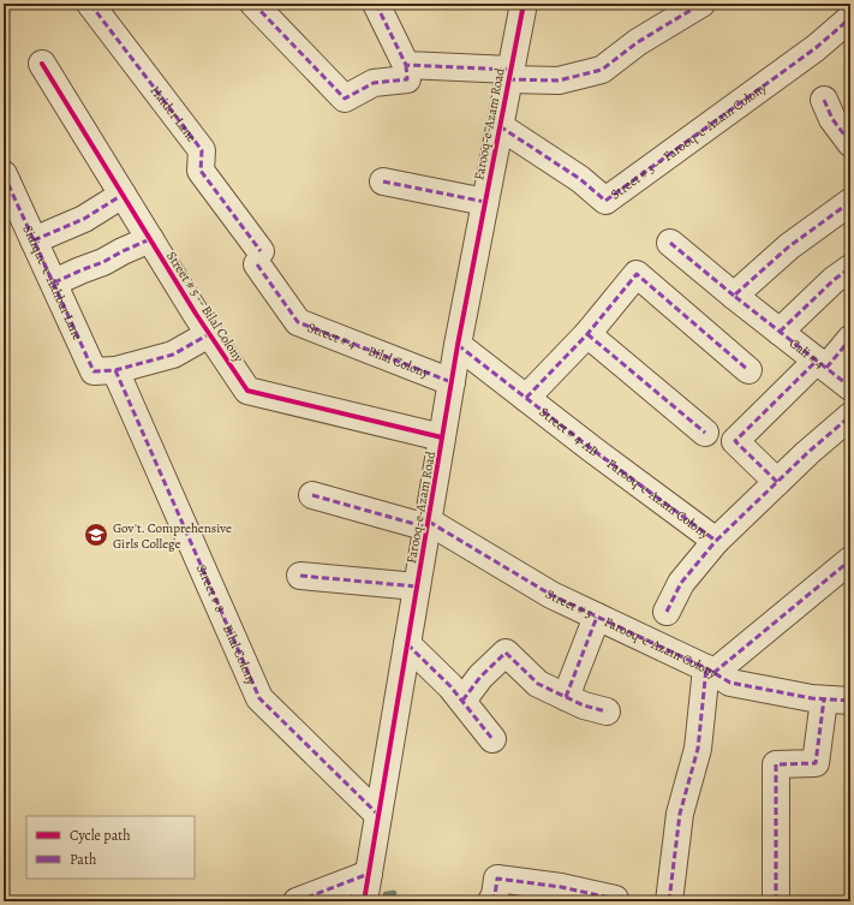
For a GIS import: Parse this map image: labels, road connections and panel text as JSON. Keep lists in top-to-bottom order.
{
  "streets": {
    "street": [
      "Haider Lane",
      "Farooq-e-Azam Road",
      "Street # 3 -- Farooq-e-Azam Colony",
      "Sidique-e-Akhbar Lane",
      "Street # 5 -- Bilal Colony",
      "Street # 4 -- Bilal Colony",
      "Gali # 4",
      "Street # 4-AB -- Farooq-e-Azam Colony",
      "Street # 8 -- Bilal Colony",
      "Street # 5 -- Farooq-e-Azam Colony"
    ]
  },
  "crossings": [
    ["Haider Lane", "Street # 4 -- Bilal Colony"],
    ["Farooq-e-Azam Road", "Street # 3 -- Farooq-e-Azam Colony"],
    ["Farooq-e-Azam Road", "Street # 5 -- Bilal Colony"],
    ["Farooq-e-Azam Road", "Street # 4 -- Bilal Colony"],
    ["Farooq-e-Azam Road", "Street # 4-AB -- Farooq-e-Azam Colony"],
    ["Farooq-e-Azam Road", "Street # 8 -- Bilal Colony"],
    ["Farooq-e-Azam Road", "Street # 5 -- Farooq-e-Azam Colony"],
    ["Sidique-e-Akhbar Lane", "Street # 8 -- Bilal Colony"]
  ],
  "places": {
    "school or university": ["Gov't. Comprehensive Girls College"]
  },
  "legend": ["Cycle path", "Path"]
}
